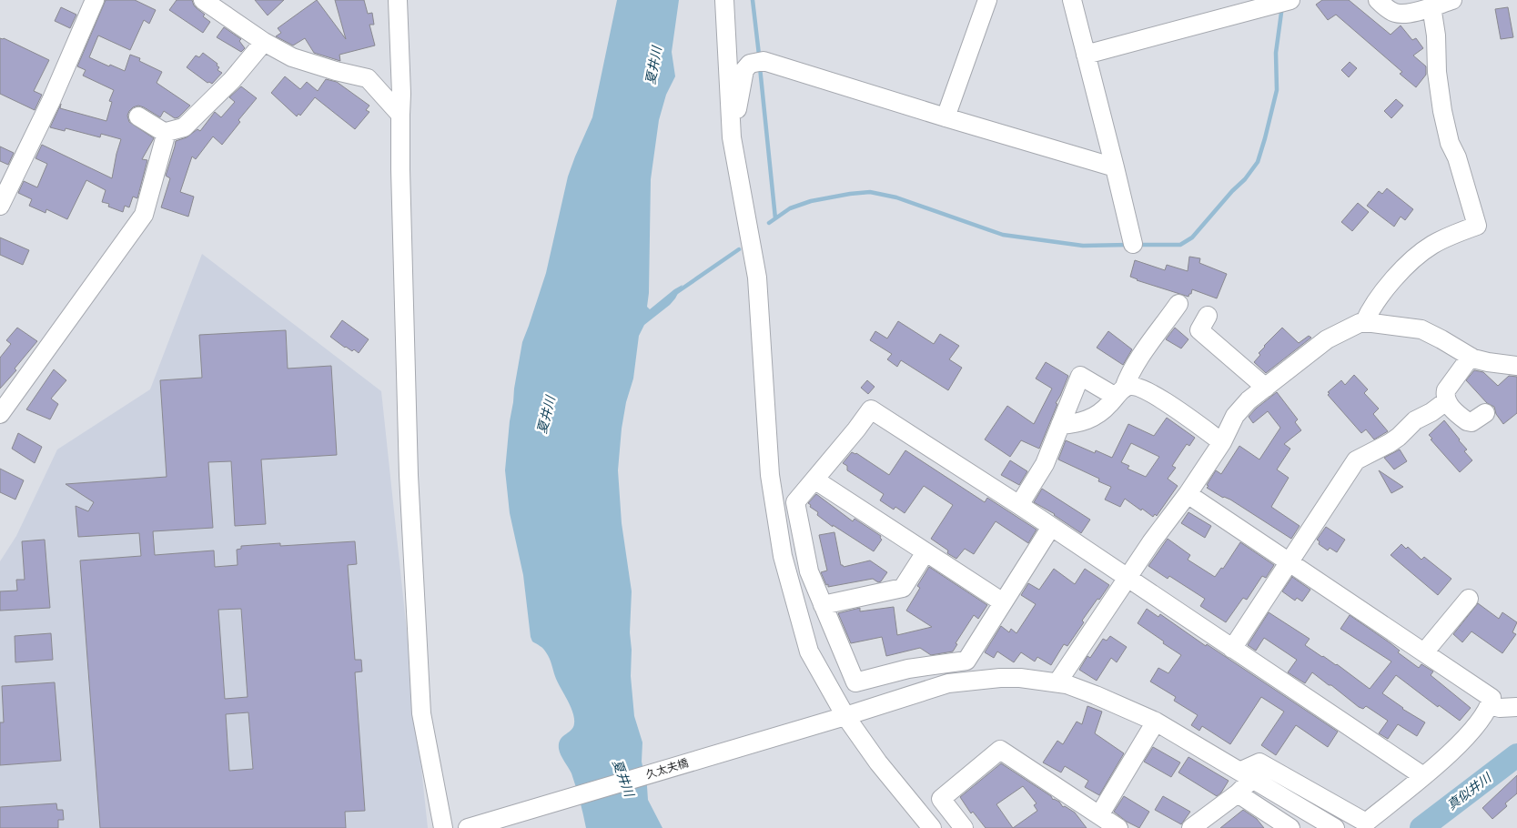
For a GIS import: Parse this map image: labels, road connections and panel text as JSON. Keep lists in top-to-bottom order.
{
  "streets": {
    "street": ["久太夫橋"]
  },
  "water": ["夏井川", "真似井川"]
}
